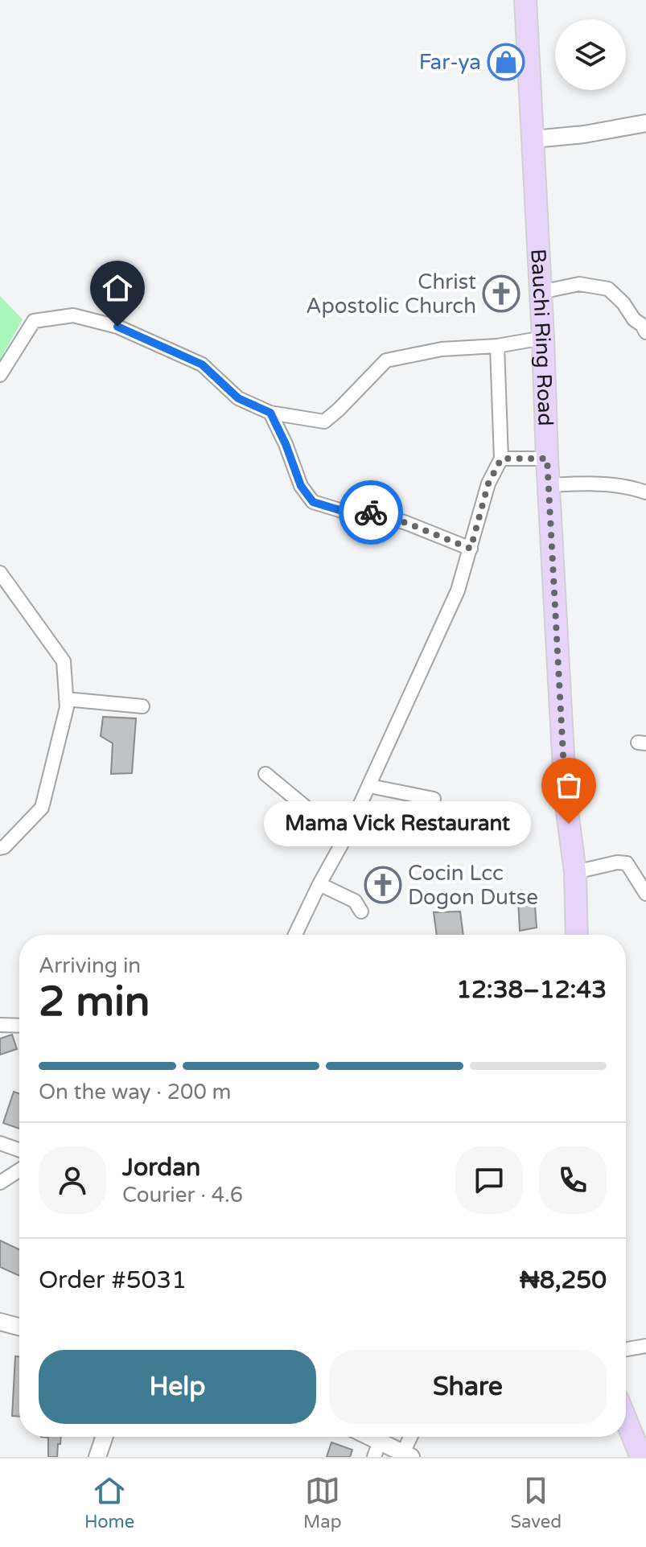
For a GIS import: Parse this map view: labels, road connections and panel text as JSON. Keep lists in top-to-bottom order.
{
  "streets": {
    "main road": ["Bauchi Ring Road"]
  },
  "places": {
    "shop": ["Far-ya"],
    "church": ["Christ Apostolic Church", "Cocin Lcc Dogon Dutse"],
    "other": ["Mama Vick Restaurant"]
  },
  "page": {
    "bubble": "Mama Vick Restaurant",
    "heading": ["2 min", "Arriving in", "12:38–12:43"],
    "panel": [
      "Jordan",
      "Courier · 4.6",
      "Order #5031",
      "₦8,250"
    ],
    "bar": "On the way · 200 m",
    "buttons": ["Help", "Share"],
    "tabs": ["Home", "Map", "Saved"]
  }
}
